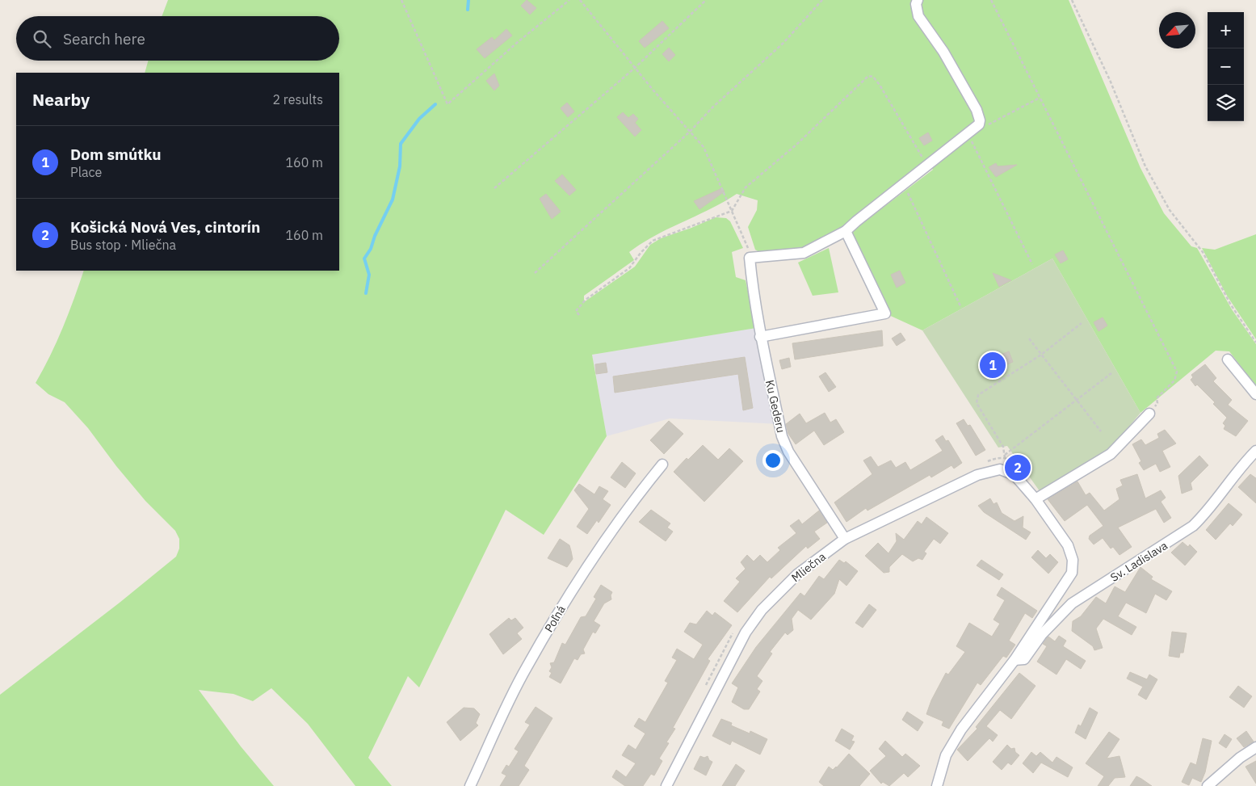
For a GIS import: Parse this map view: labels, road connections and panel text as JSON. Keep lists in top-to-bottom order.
{
  "streets": {
    "street": [
      "Ku Gederu",
      "Sv. Ladislava",
      "Mliečna",
      "Poľná"
    ]
  },
  "crossings": [
    ["Ku Gederu", "Mliečna"],
    ["Sv. Ladislava", "Mliečna"]
  ],
  "north": "bottom left",
  "page": {
    "map_buttons": ["+", "−"],
    "search": "Search here",
    "heading": ["Nearby", "2 results"],
    "list": [
      {
        "mark": "1",
        "name": "Dom smútku",
        "note": "Place",
        "value": "160 m"
      },
      {
        "mark": "2",
        "name": "Košická Nová Ves, cintorín",
        "note": "Bus stop · Mliečna",
        "value": "160 m"
      }
    ],
    "pins": ["1", "2"]
  }
}
